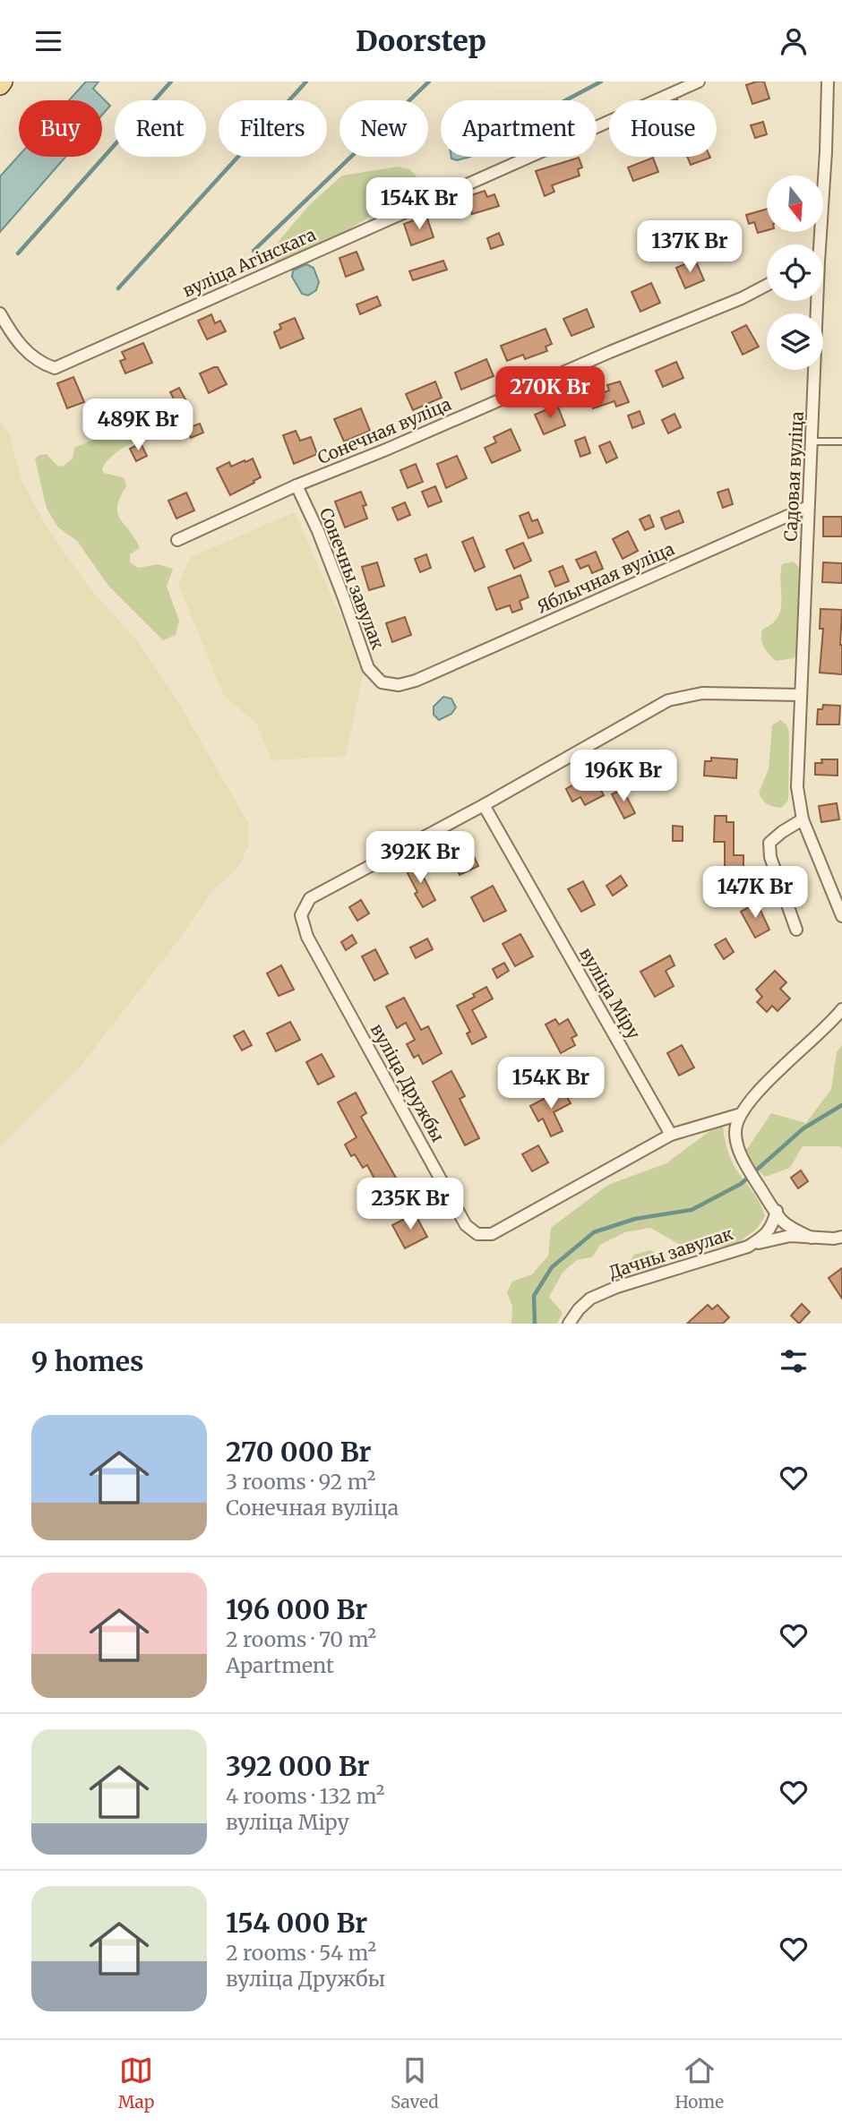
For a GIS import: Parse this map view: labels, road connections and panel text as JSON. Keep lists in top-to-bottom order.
{
  "streets": {
    "street": [
      "вуліца Агінскага",
      "Сонечная вуліца",
      "Садовая вуліца",
      "Яблычная вуліца",
      "Сонечны завулак",
      "вуліца Міру",
      "вуліца Дружбы",
      "Дачны завулак"
    ]
  },
  "crossings": [
    ["Сонечная вуліца", "Сонечны завулак"],
    ["Садовая вуліца", "Яблычная вуліца"],
    ["Яблычная вуліца", "Сонечны завулак"],
    ["вуліца Міру", "вуліца Дружбы"]
  ],
  "north": "bottom",
  "page": {
    "header": "Doorstep",
    "chip": [
      "Buy",
      "Rent",
      "Filters",
      "New",
      "Apartment",
      "House"
    ],
    "price": [
      "154K Br",
      "137K Br",
      "270K Br",
      "489K Br",
      "196K Br",
      "392K Br",
      "147K Br",
      "154K Br",
      "235K Br"
    ],
    "heading": "9 homes",
    "list": [
      {
        "name": "270 000 Br",
        "note": "3 rooms · 92 m² · Сонечная вуліца"
      },
      {
        "name": "196 000 Br",
        "note": "2 rooms · 70 m² · Apartment"
      },
      {
        "name": "392 000 Br",
        "note": "4 rooms · 132 m² · вуліца Міру"
      },
      {
        "name": "154 000 Br",
        "note": "2 rooms · 54 m² · вуліца Дружбы"
      }
    ],
    "tabs": ["Map", "Saved", "Home"]
  }
}
